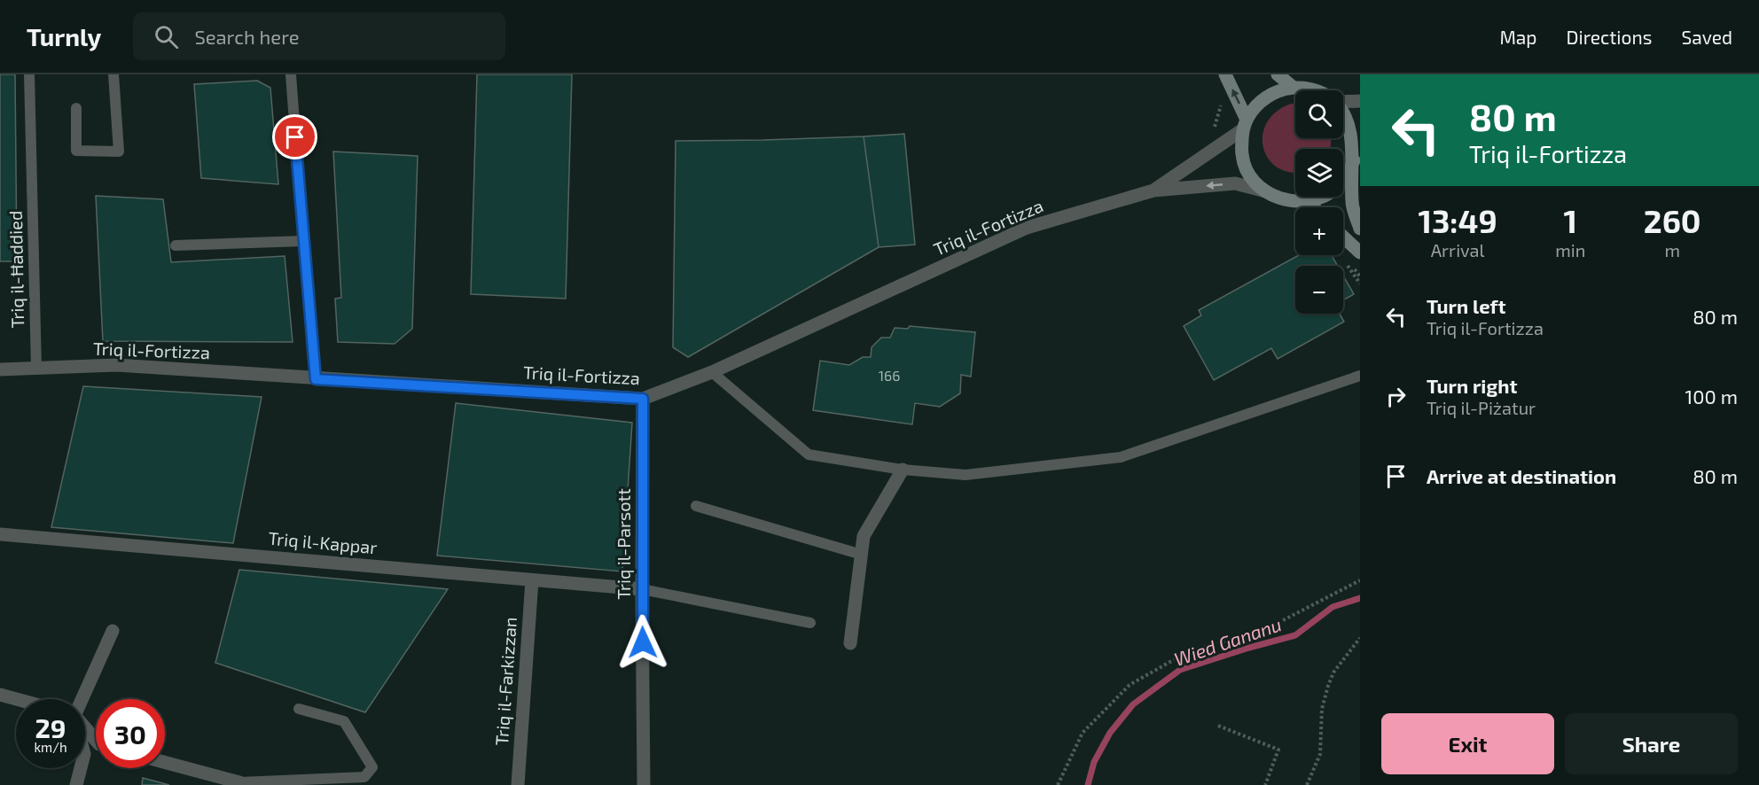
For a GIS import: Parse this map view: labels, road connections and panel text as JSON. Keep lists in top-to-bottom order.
{
  "streets": {
    "street": [
      "Triq il-Fortizza",
      "Triq il-Kappar",
      "Triq il-Parsott",
      "Triq il-Farkizzan"
    ],
    "lane": ["Triq il-Ħaddied"]
  },
  "crossings": [
    ["Triq il-Fortizza", "Triq il-Ħaddied"],
    ["Triq il-Fortizza", "Triq il-Parsott"],
    ["Triq il-Kappar", "Triq il-Parsott"],
    ["Triq il-Kappar", "Triq il-Farkizzan"]
  ],
  "water": ["Wied Gananu"],
  "house_numbers": ["166"],
  "page": {
    "header": "Turnly",
    "search": "Search here",
    "nav": ["Map", "Directions", "Saved"],
    "turn": ["80 m", "Triq il-Fortizza"],
    "map_buttons": ["+", "−"],
    "eta": [
      "13:49",
      "Arrival",
      "1",
      "min",
      "260",
      "m"
    ],
    "list": [
      {
        "name": "Turn left",
        "note": "Triq il-Fortizza",
        "value": "80 m"
      },
      {
        "name": "Turn right",
        "note": "Triq il-Piżatur",
        "value": "100 m"
      },
      {
        "name": "Arrive at destination",
        "value": "80 m"
      }
    ],
    "speed": "29 km/h",
    "limit": "30",
    "buttons": ["Exit", "Share"]
  }
}
